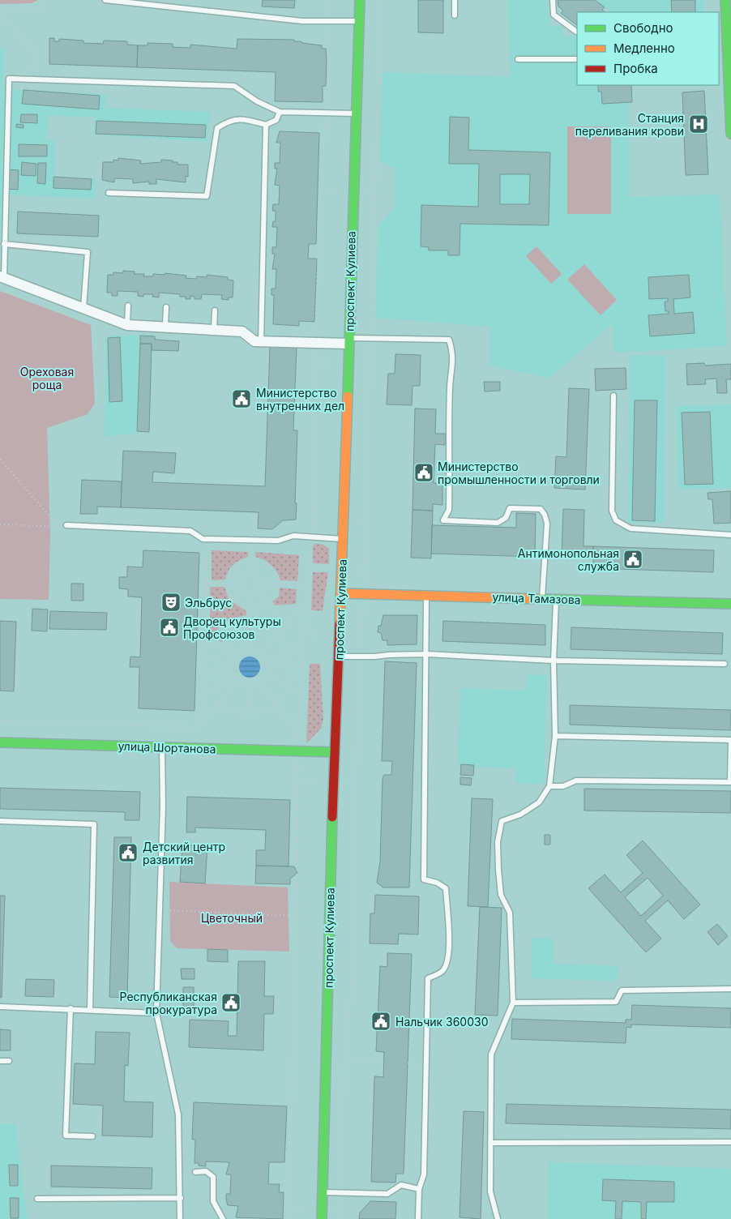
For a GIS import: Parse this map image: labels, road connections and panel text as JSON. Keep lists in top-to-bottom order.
{
  "streets": {
    "main road": ["проспект Кулиева", "улица Тамазова", "улица Шортанова"]
  },
  "crossings": [
    ["проспект Кулиева", "улица Тамазова"],
    ["проспект Кулиева", "улица Шортанова"]
  ],
  "parks": ["Ореховая роща", "Цветочный"],
  "places": {
    "hospital": ["Станция переливания крови"],
    "public building": [
      "Министерство внутренних дел",
      "Министерство промышленности и торговли",
      "Антимонопольная служба",
      "Дворец культуры Профсоюзов",
      "Детский центр развития",
      "Республиканская прокуратура",
      "Нальчик 360030"
    ],
    "theatre": ["Эльбрус"]
  },
  "legend": ["Свободно", "Медленно", "Пробка"]
}
